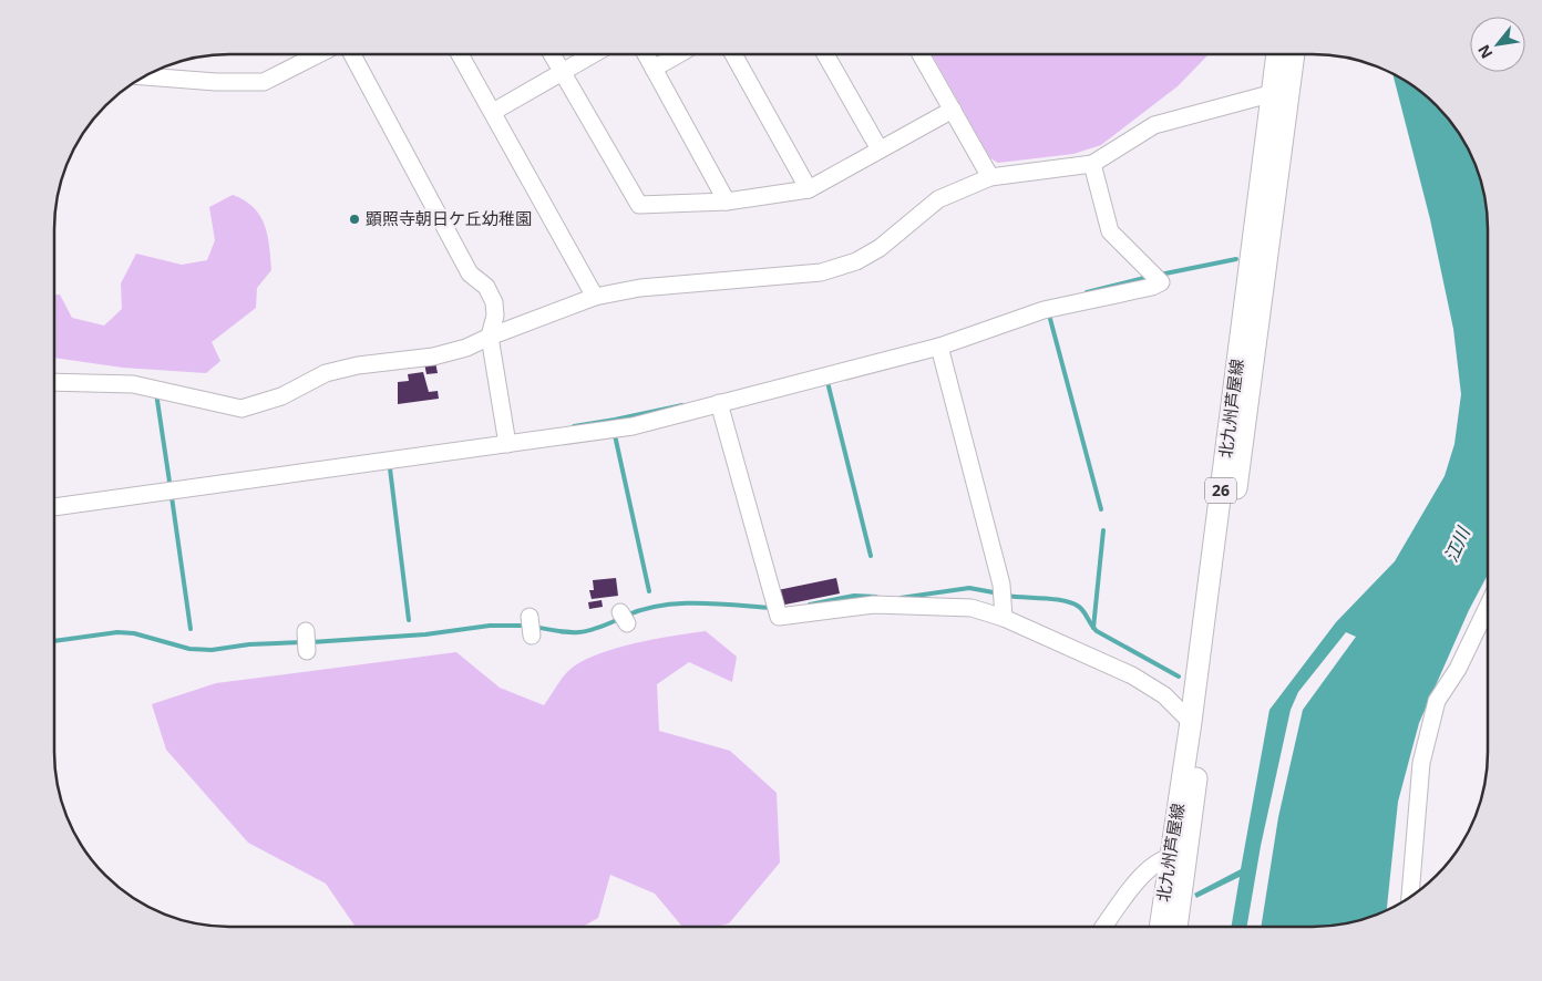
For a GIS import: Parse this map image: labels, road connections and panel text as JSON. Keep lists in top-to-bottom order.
{
  "streets": {
    "main road": ["北九州芦屋線", "26"]
  },
  "water": ["江川"],
  "places": ["顕照寺朝日ケ丘幼稚園"],
  "north": "bottom left"
}
